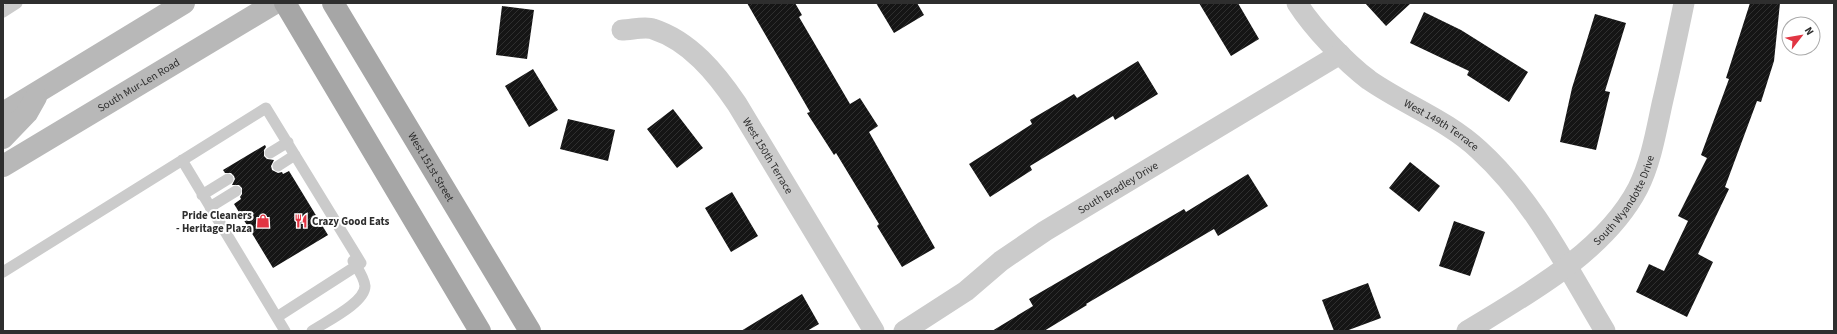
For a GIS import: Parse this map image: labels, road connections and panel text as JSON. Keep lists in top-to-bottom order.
{
  "streets": {
    "main road": ["South Mur-Len Road", "West 151st Street"],
    "street": [
      "West 149th Terrace",
      "West 150th Terrace",
      "South Bradley Drive",
      "South Wyandotte Drive"
    ]
  },
  "crossings": [
    ["West 149th Terrace", "South Bradley Drive"],
    ["West 149th Terrace", "South Wyandotte Drive"]
  ],
  "places": {
    "shop": ["Pride Cleaners - Heritage Plaza"],
    "restaurant": ["Crazy Good Eats"]
  },
  "north": "top right"
}
